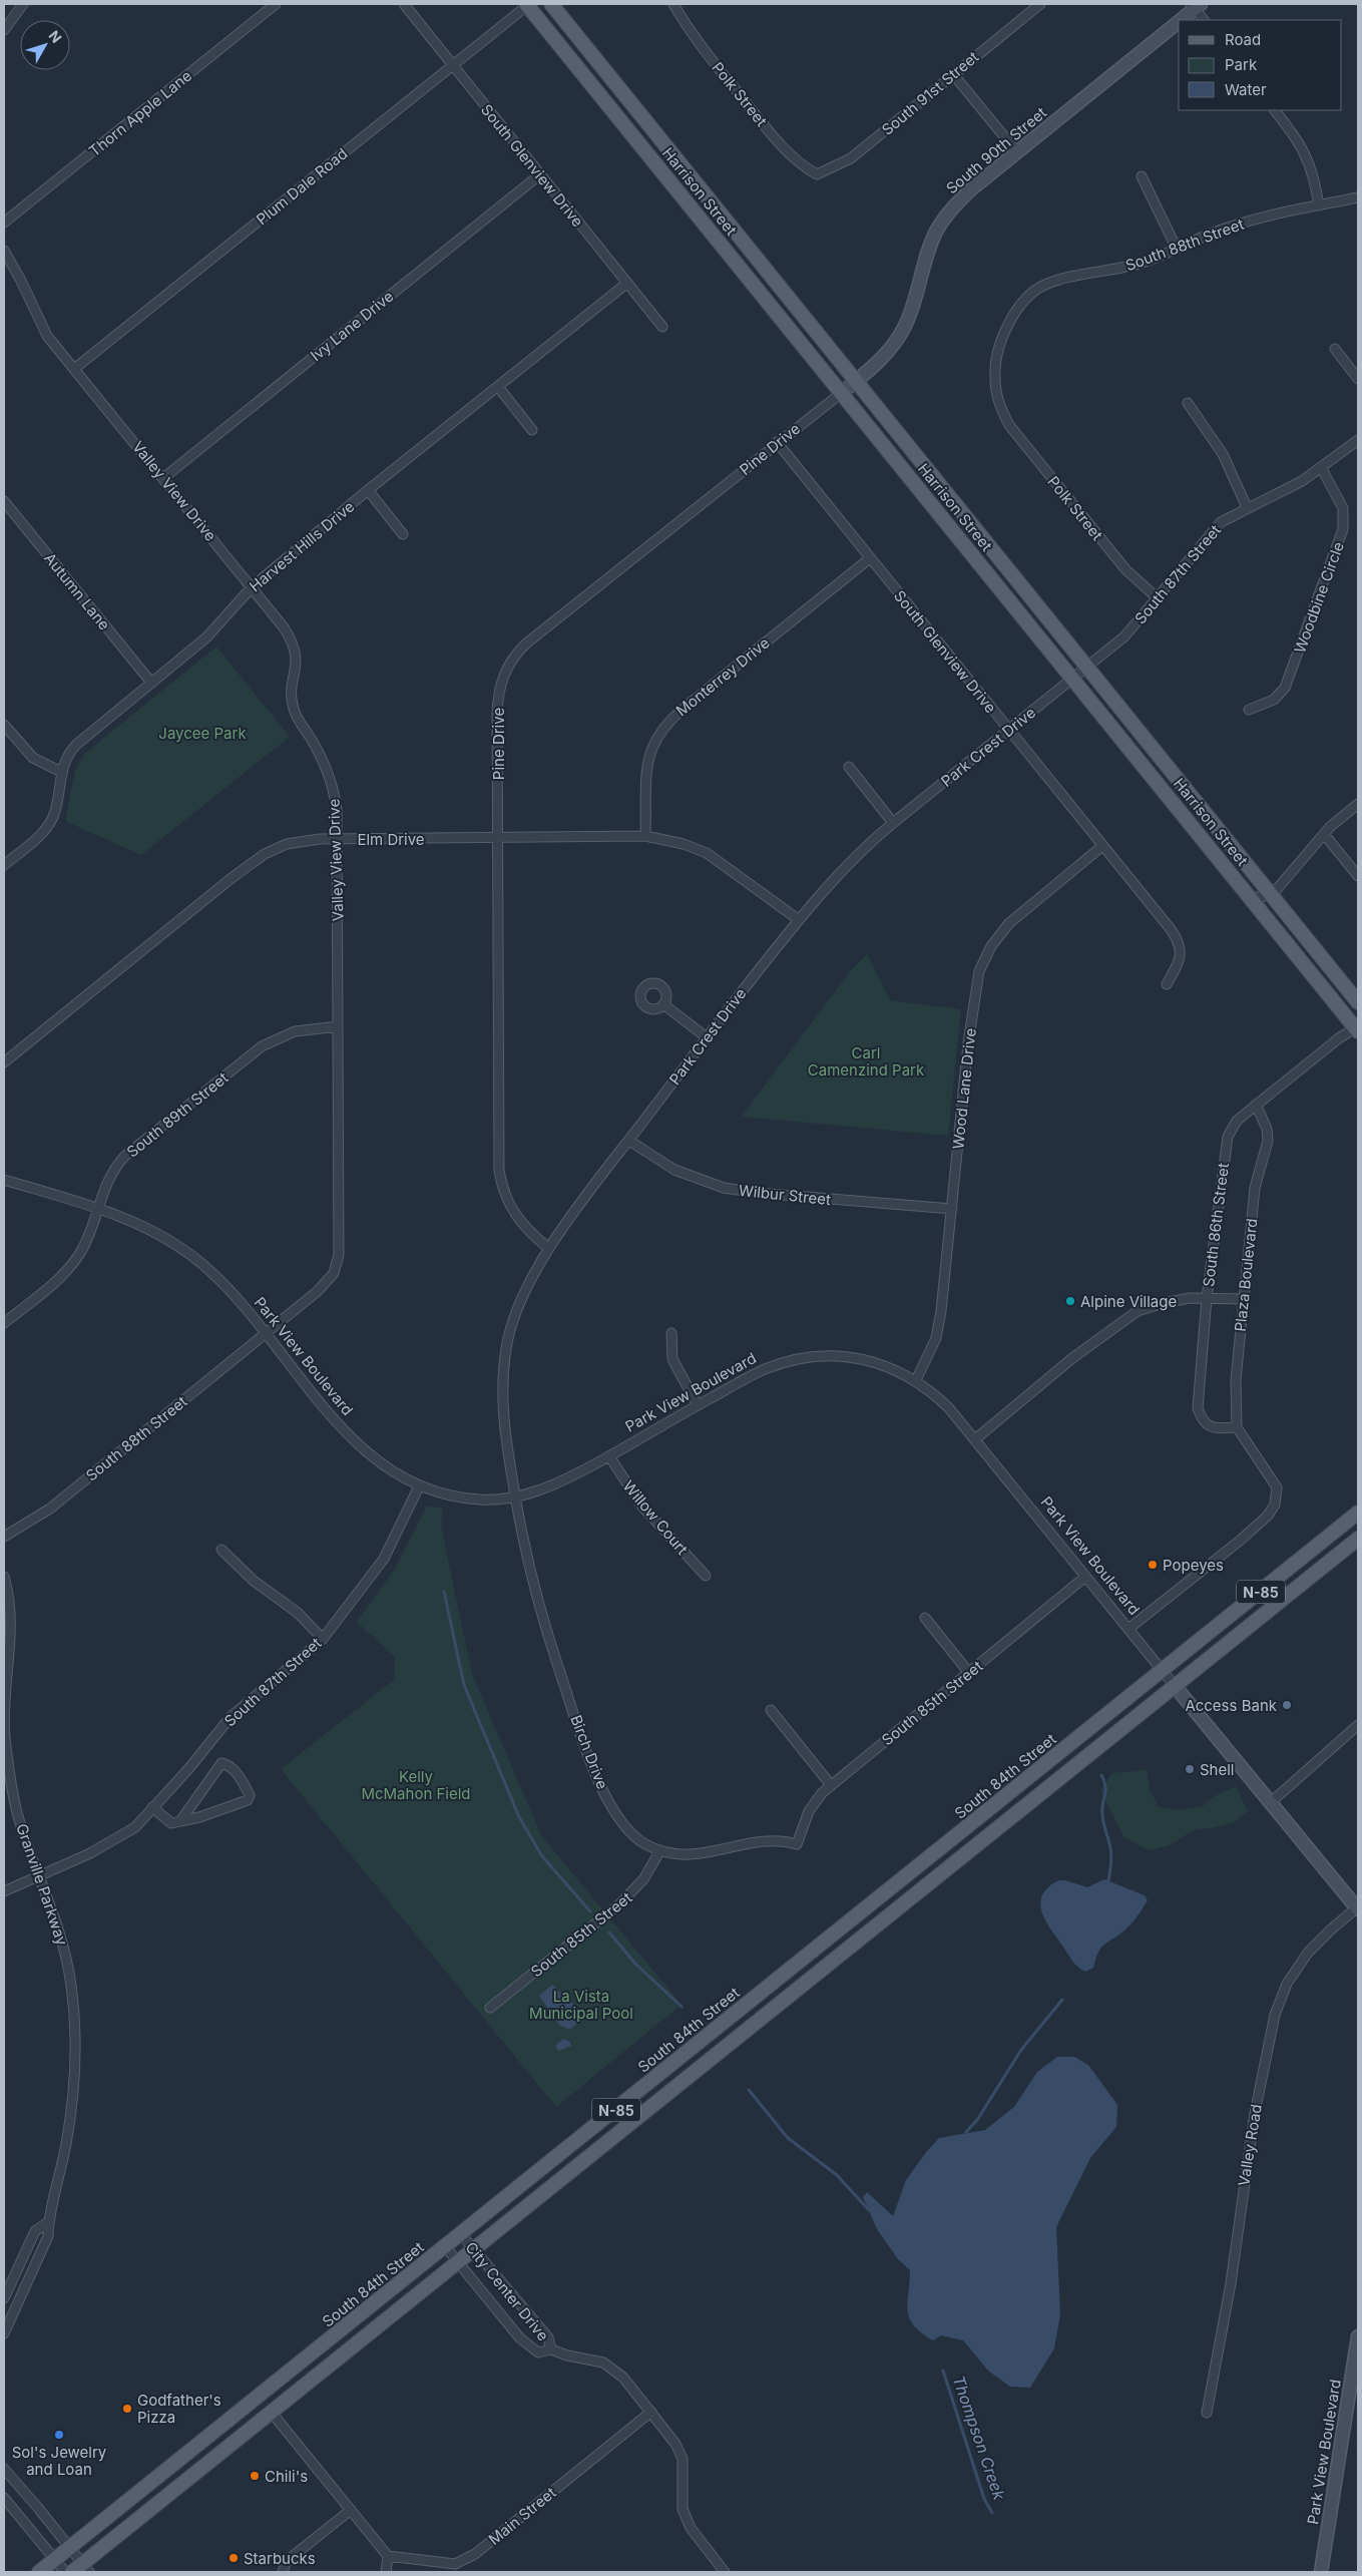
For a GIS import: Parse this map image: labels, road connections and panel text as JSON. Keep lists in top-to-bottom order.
{
  "streets": {
    "main road": ["Harrison Street", "N-85", "South 84th Street"],
    "street": [
      "South 91st Street",
      "Polk Street",
      "Thorn Apple Lane",
      "South 90th Street",
      "South Glenview Drive",
      "Plum Dale Road",
      "South 88th Street",
      "Ivy Lane Drive",
      "Pine Drive",
      "Valley View Drive",
      "Harvest Hills Drive",
      "South 87th Street",
      "Autumn Lane",
      "Woodbine Circle",
      "Monterrey Drive",
      "Park Crest Drive",
      "Elm Drive",
      "Wood Lane Drive",
      "South 89th Street",
      "Wilbur Street",
      "South 86th Street",
      "Plaza Boulevard",
      "Park View Boulevard",
      "Willow Court",
      "South 85th Street",
      "Birch Drive",
      "Granville Parkway",
      "Valley Road",
      "City Center Drive",
      "Main Street"
    ]
  },
  "crossings": [
    ["South 91st Street", "Polk Street"],
    ["Polk Street", "South 88th Street"],
    ["Polk Street", "South 87th Street"],
    ["South 90th Street", "Harrison Street"],
    ["South 90th Street", "Pine Drive"],
    ["South Glenview Drive", "Plum Dale Road"],
    ["South Glenview Drive", "Ivy Lane Drive"],
    ["South Glenview Drive", "Pine Drive"],
    ["South Glenview Drive", "Harvest Hills Drive"],
    ["South Glenview Drive", "Monterrey Drive"],
    ["South Glenview Drive", "Park Crest Drive"],
    ["South Glenview Drive", "Wood Lane Drive"],
    ["Plum Dale Road", "Harrison Street"],
    ["Plum Dale Road", "Valley View Drive"],
    ["Harrison Street", "Pine Drive"],
    ["Harrison Street", "South 87th Street"],
    ["Harrison Street", "Park Crest Drive"],
    ["Harrison Street", "South 86th Street"],
    ["South 88th Street", "Valley View Drive"],
    ["South 88th Street", "Park View Boulevard"],
    ["Ivy Lane Drive", "Valley View Drive"],
    ["Pine Drive", "Park Crest Drive"],
    ["Pine Drive", "Elm Drive"],
    ["Valley View Drive", "Harvest Hills Drive"],
    ["Valley View Drive", "Elm Drive"],
    ["Valley View Drive", "South 89th Street"],
    ["Valley View Drive", "Park View Boulevard"],
    ["Harvest Hills Drive", "Autumn Lane"],
    ["South 87th Street", "Woodbine Circle"],
    ["South 87th Street", "Park Crest Drive"],
    ["South 87th Street", "Park View Boulevard"],
    ["South 87th Street", "Granville Parkway"],
    ["Monterrey Drive", "Elm Drive"],
    ["Park Crest Drive", "Elm Drive"],
    ["Park Crest Drive", "Wilbur Street"],
    ["Park Crest Drive", "Park View Boulevard"],
    ["Park Crest Drive", "Birch Drive"],
    ["Wood Lane Drive", "Wilbur Street"],
    ["Wood Lane Drive", "Park View Boulevard"],
    ["South 89th Street", "Park View Boulevard"],
    ["South 86th Street", "Plaza Boulevard"],
    ["South 86th Street", "Park View Boulevard"],
    ["Park View Boulevard", "Willow Court"],
    ["Park View Boulevard", "N-85"],
    ["Park View Boulevard", "South 85th Street"],
    ["Park View Boulevard", "Birch Drive"],
    ["Park View Boulevard", "South 84th Street"],
    ["Park View Boulevard", "Valley Road"],
    ["N-85", "City Center Drive"],
    ["South 85th Street", "Birch Drive"],
    ["South 84th Street", "City Center Drive"],
    ["City Center Drive", "Main Street"]
  ],
  "water": ["Thompson Creek"],
  "parks": [
    "Jaycee Park",
    "Carl Camenzind Park",
    "Kelly McMahon Field",
    "La Vista Municipal Pool"
  ],
  "places": [
    "Alpine Village",
    "Popeyes",
    "Access Bank",
    "Shell",
    "Godfather's Pizza",
    "Sol's Jewelry and Loan",
    "Chili's",
    "Starbucks"
  ],
  "legend": ["Road", "Park", "Water"],
  "north": "top right"
}
